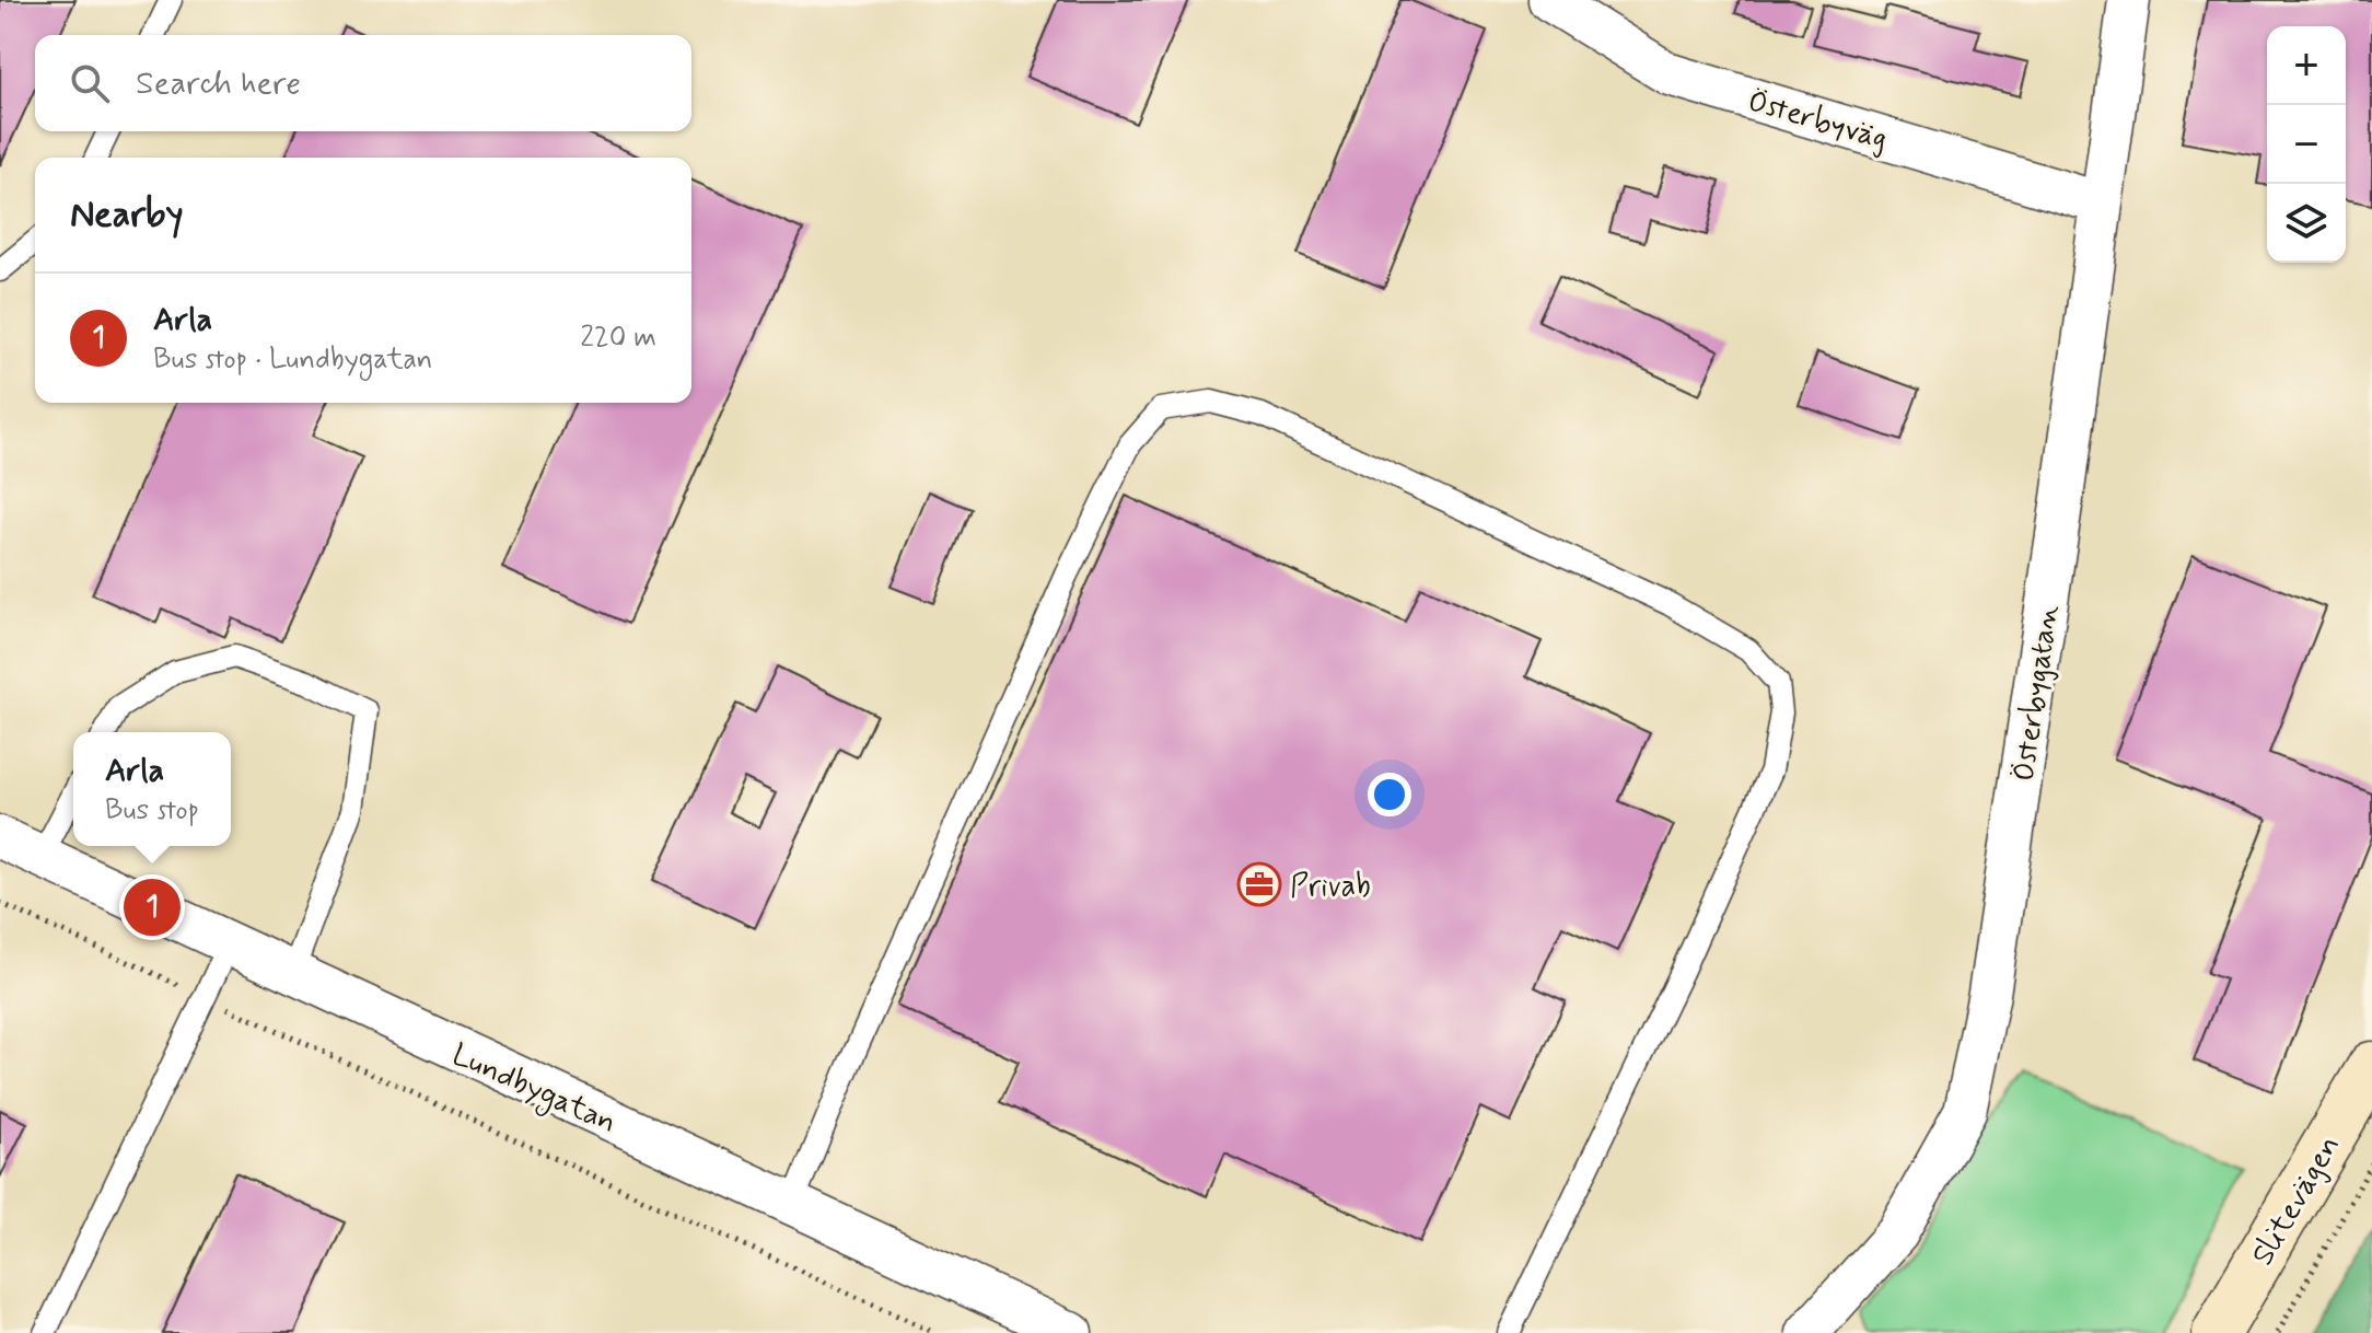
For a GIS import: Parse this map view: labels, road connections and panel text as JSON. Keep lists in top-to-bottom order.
{
  "streets": {
    "main road": ["Slitevägen"],
    "street": ["Österbyväg", "Österbygatan", "Lundbygatan"]
  },
  "crossings": [
    ["Österbyväg", "Österbygatan"]
  ],
  "places": {
    "office": ["Privab"]
  },
  "page": {
    "map_buttons": ["+", "−"],
    "search": "Search here",
    "heading": "Nearby",
    "list": [
      {
        "mark": "1",
        "name": "Arla",
        "note": "Bus stop · Lundbygatan",
        "value": "220 m"
      }
    ],
    "popup": ["Arla", "Bus stop"],
    "pins": "1"
  }
}
